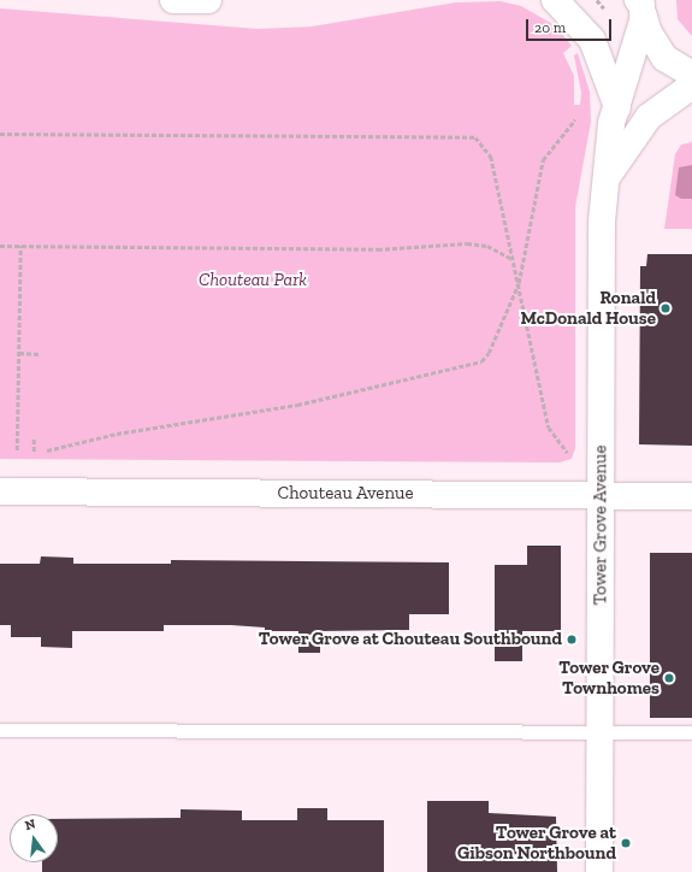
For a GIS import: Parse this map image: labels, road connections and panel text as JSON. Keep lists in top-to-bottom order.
{
  "streets": {
    "main road": ["Chouteau Avenue", "Tower Grove Avenue"]
  },
  "crossings": [
    ["Chouteau Avenue", "Tower Grove Avenue"]
  ],
  "parks": ["Chouteau Park"],
  "places": [
    "Ronald McDonald House",
    "Tower Grove at Chouteau Southbound",
    "Tower Grove Townhomes",
    "Tower Grove at Gibson Northbound"
  ],
  "scale_bar": "20 m",
  "north": "top"
}
